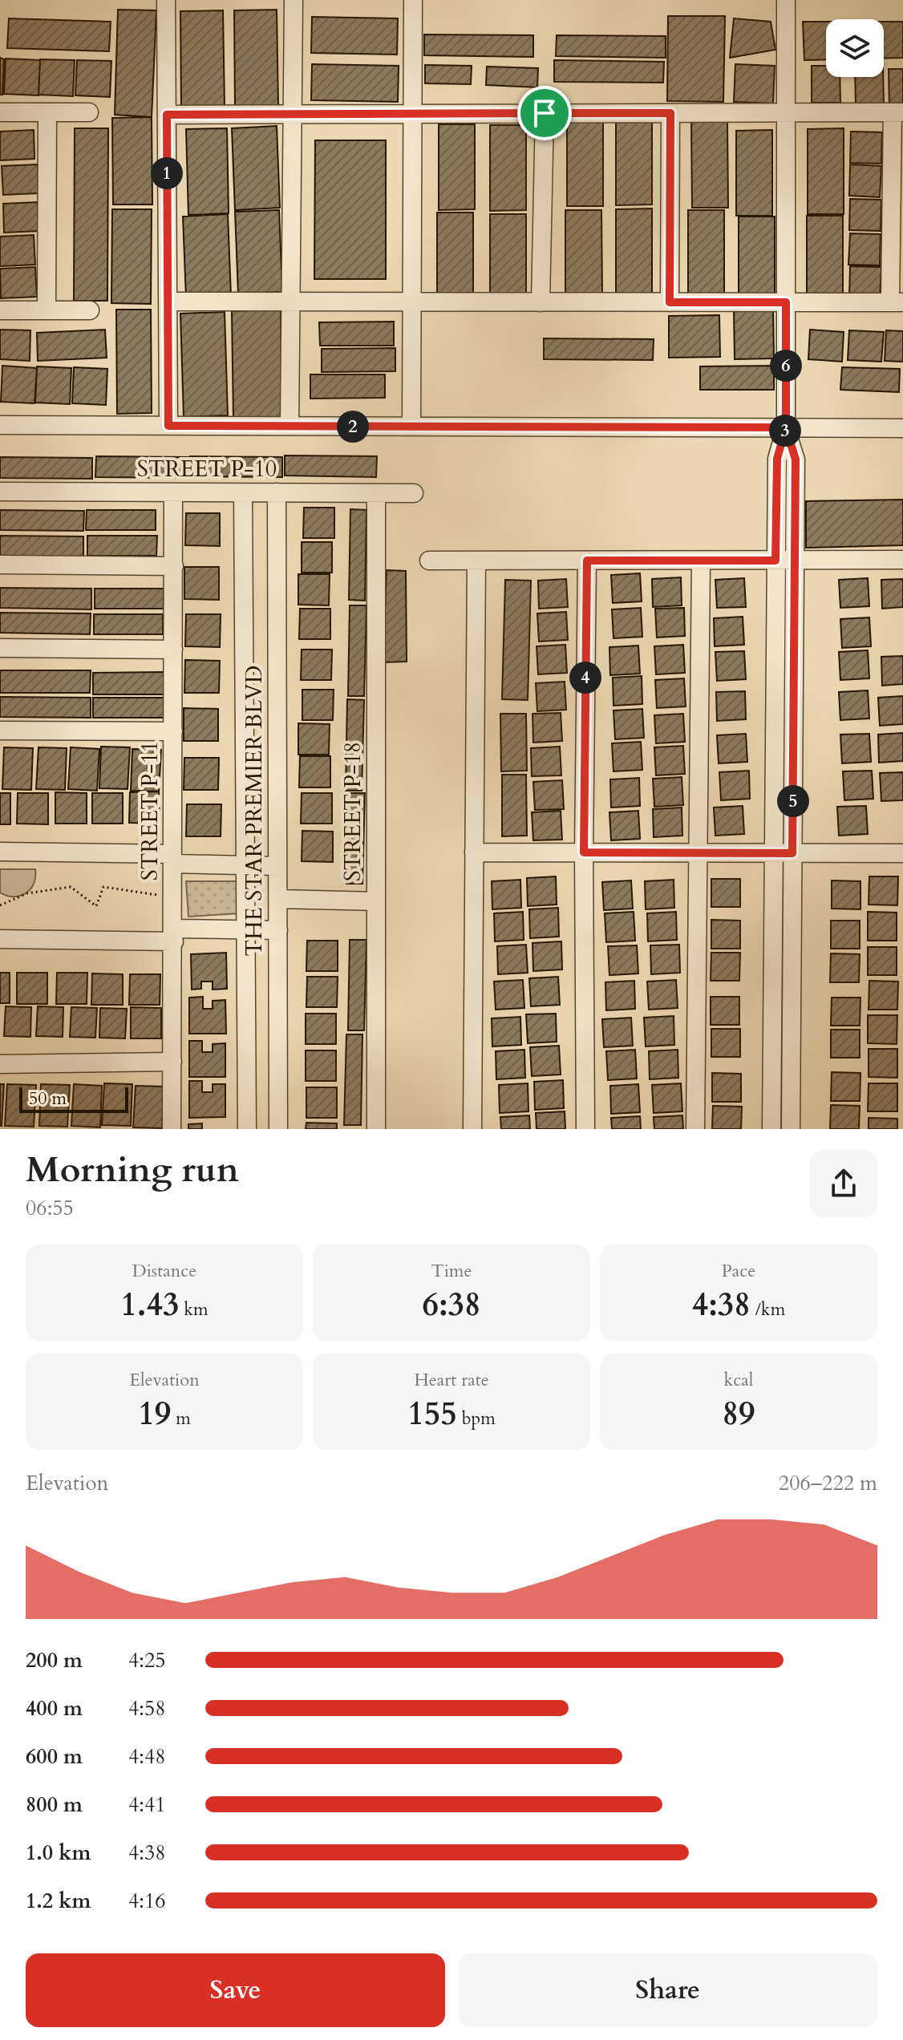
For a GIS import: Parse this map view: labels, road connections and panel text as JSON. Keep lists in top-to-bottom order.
{
  "streets": {
    "street": [
      "STREET P-10",
      "STREET P-11",
      "THE STAR PREMIER BLVD",
      "STREET P-18"
    ]
  },
  "crossings": [
    ["STREET P-10", "STREET P-11"],
    ["STREET P-10", "THE STAR PREMIER BLVD"],
    ["STREET P-10", "STREET P-18"]
  ],
  "scale_bar": "50 m",
  "page": {
    "pins": [
      "1",
      "6",
      "2",
      "3",
      "4",
      "5"
    ],
    "scale": "50 m",
    "heading": ["Morning run", "06:55"],
    "stats": [
      ["Distance", "1.43 km"],
      ["Time", "6:38"],
      ["Pace", "4:38 /km"],
      ["Elevation", "19 m"],
      ["Heart rate", "155 bpm"],
      ["kcal", "89"]
    ],
    "chart": ["Elevation", "206–222 m"],
    "list": [
      {
        "name": "200 m",
        "note": "4:25"
      },
      {
        "name": "400 m",
        "note": "4:58"
      },
      {
        "name": "600 m",
        "note": "4:48"
      },
      {
        "name": "800 m",
        "note": "4:41"
      },
      {
        "name": "1.0 km",
        "note": "4:38"
      },
      {
        "name": "1.2 km",
        "note": "4:16"
      }
    ],
    "buttons": ["Save", "Share"]
  }
}
